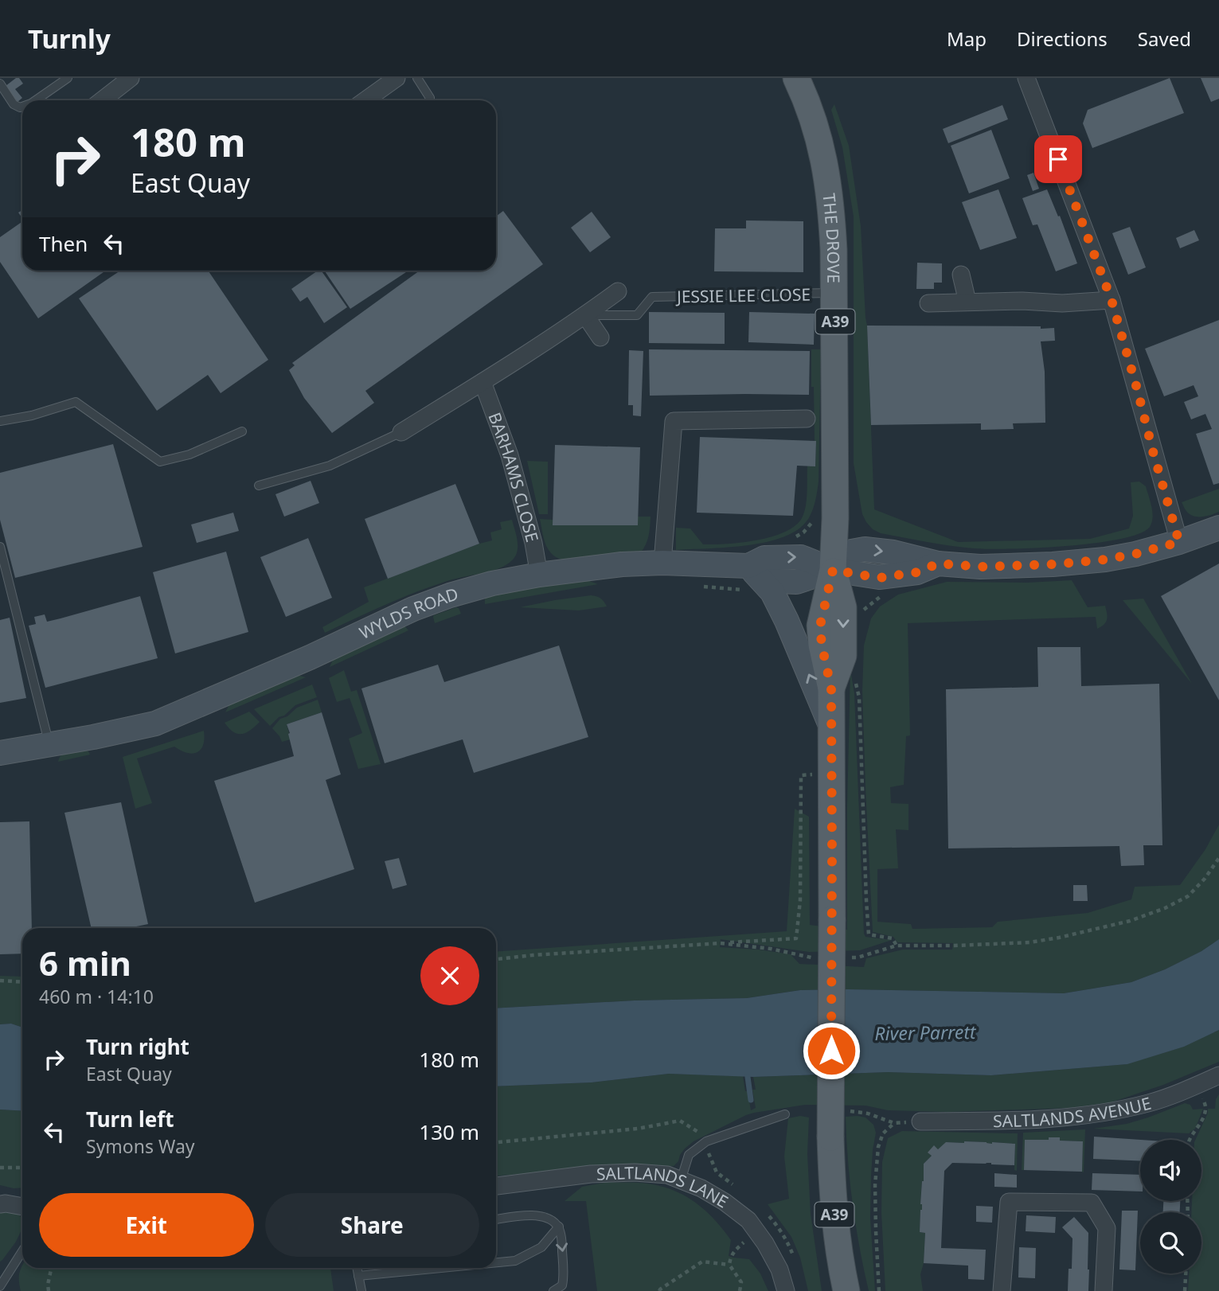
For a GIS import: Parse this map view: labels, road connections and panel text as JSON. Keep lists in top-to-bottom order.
{
  "streets": {
    "main road": ["THE DROVE", "A39"],
    "street": [
      "BARHAMS CLOSE",
      "WYLDS ROAD",
      "SALTLANDS AVENUE",
      "SALTLANDS LANE"
    ],
    "lane": ["JESSIE LEE CLOSE"]
  },
  "crossings": [
    ["THE DROVE", "JESSIE LEE CLOSE"],
    ["THE DROVE", "A39"],
    ["THE DROVE", "WYLDS ROAD"],
    ["A39", "WYLDS ROAD"],
    ["BARHAMS CLOSE", "WYLDS ROAD"]
  ],
  "water": ["River Parrett"],
  "page": {
    "header": "Turnly",
    "nav": ["Map", "Directions", "Saved"],
    "turn": ["180 m", "East Quay"],
    "then": "Then",
    "heading": ["6 min", "460 m · 14:10"],
    "list": [
      {
        "name": "Turn right",
        "note": "East Quay",
        "value": "180 m"
      },
      {
        "name": "Turn left",
        "note": "Symons Way",
        "value": "130 m"
      }
    ],
    "buttons": ["Exit", "Share"]
  }
}
